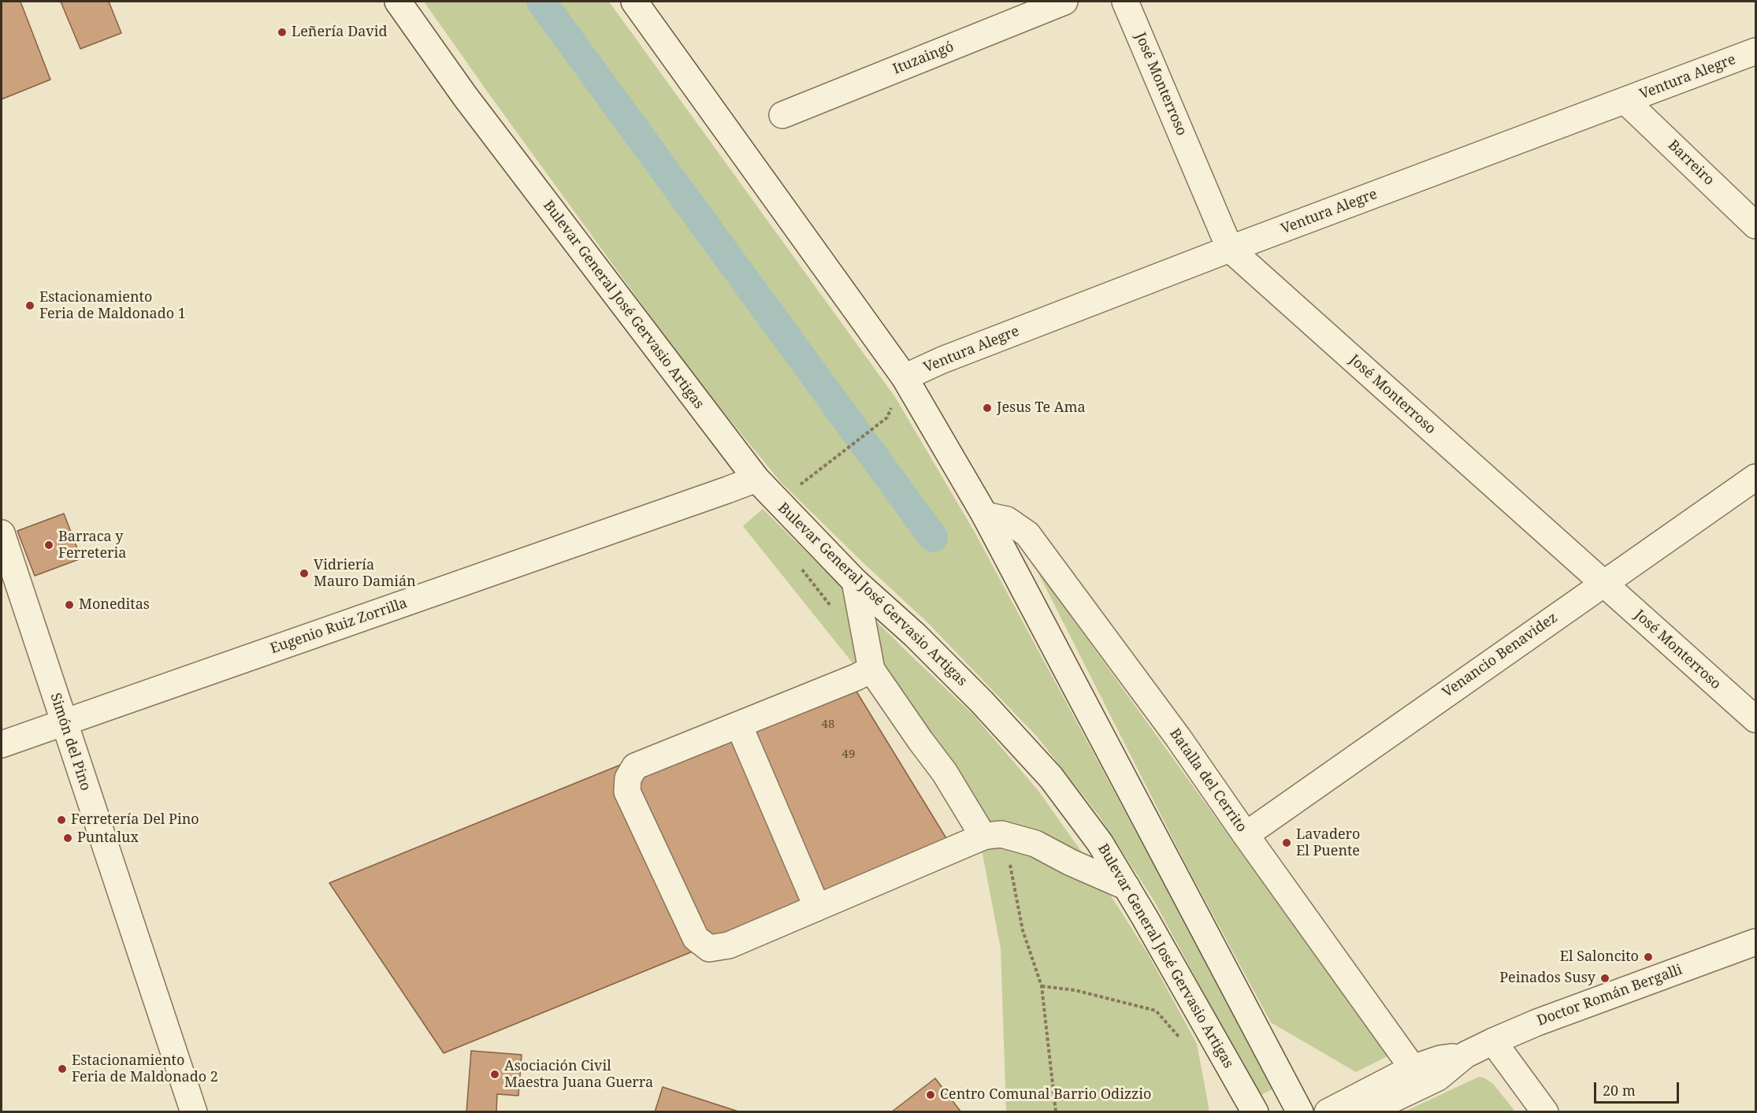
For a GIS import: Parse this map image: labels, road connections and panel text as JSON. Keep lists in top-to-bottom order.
{
  "streets": {
    "street": [
      "Ituzaingó",
      "Ventura Alegre",
      "José Monterroso",
      "Barreiro",
      "Bulevar General José Gervasio Artigas",
      "Eugenio Ruiz Zorrilla",
      "Venancio Benavidez",
      "Simón del Pino",
      "Batalla del Cerrito",
      "Doctor Román Bergalli"
    ]
  },
  "crossings": [
    ["Ventura Alegre", "José Monterroso"],
    ["Ventura Alegre", "Barreiro"],
    ["José Monterroso", "Venancio Benavidez"],
    ["Bulevar General José Gervasio Artigas", "Eugenio Ruiz Zorrilla"],
    ["Eugenio Ruiz Zorrilla", "Simón del Pino"],
    ["Venancio Benavidez", "Batalla del Cerrito"],
    ["Batalla del Cerrito", "Doctor Román Bergalli"]
  ],
  "places": [
    "Leñería David",
    "Estacionamiento Feria de Maldonado 1",
    "Jesus Te Ama",
    "Barraca y Ferreteria",
    "Vidriería Mauro Damián",
    "Moneditas",
    "Ferretería Del Pino",
    "Puntalux",
    "Lavadero El Puente",
    "El Saloncito",
    "Peinados Susy",
    "Estacionamiento Feria de Maldonado 2",
    "Asociación Civil Maestra Juana Guerra",
    "Centro Comunal Barrio Odizzio"
  ],
  "house_numbers": ["48", "49"],
  "scale_bar": "20 m"
}
